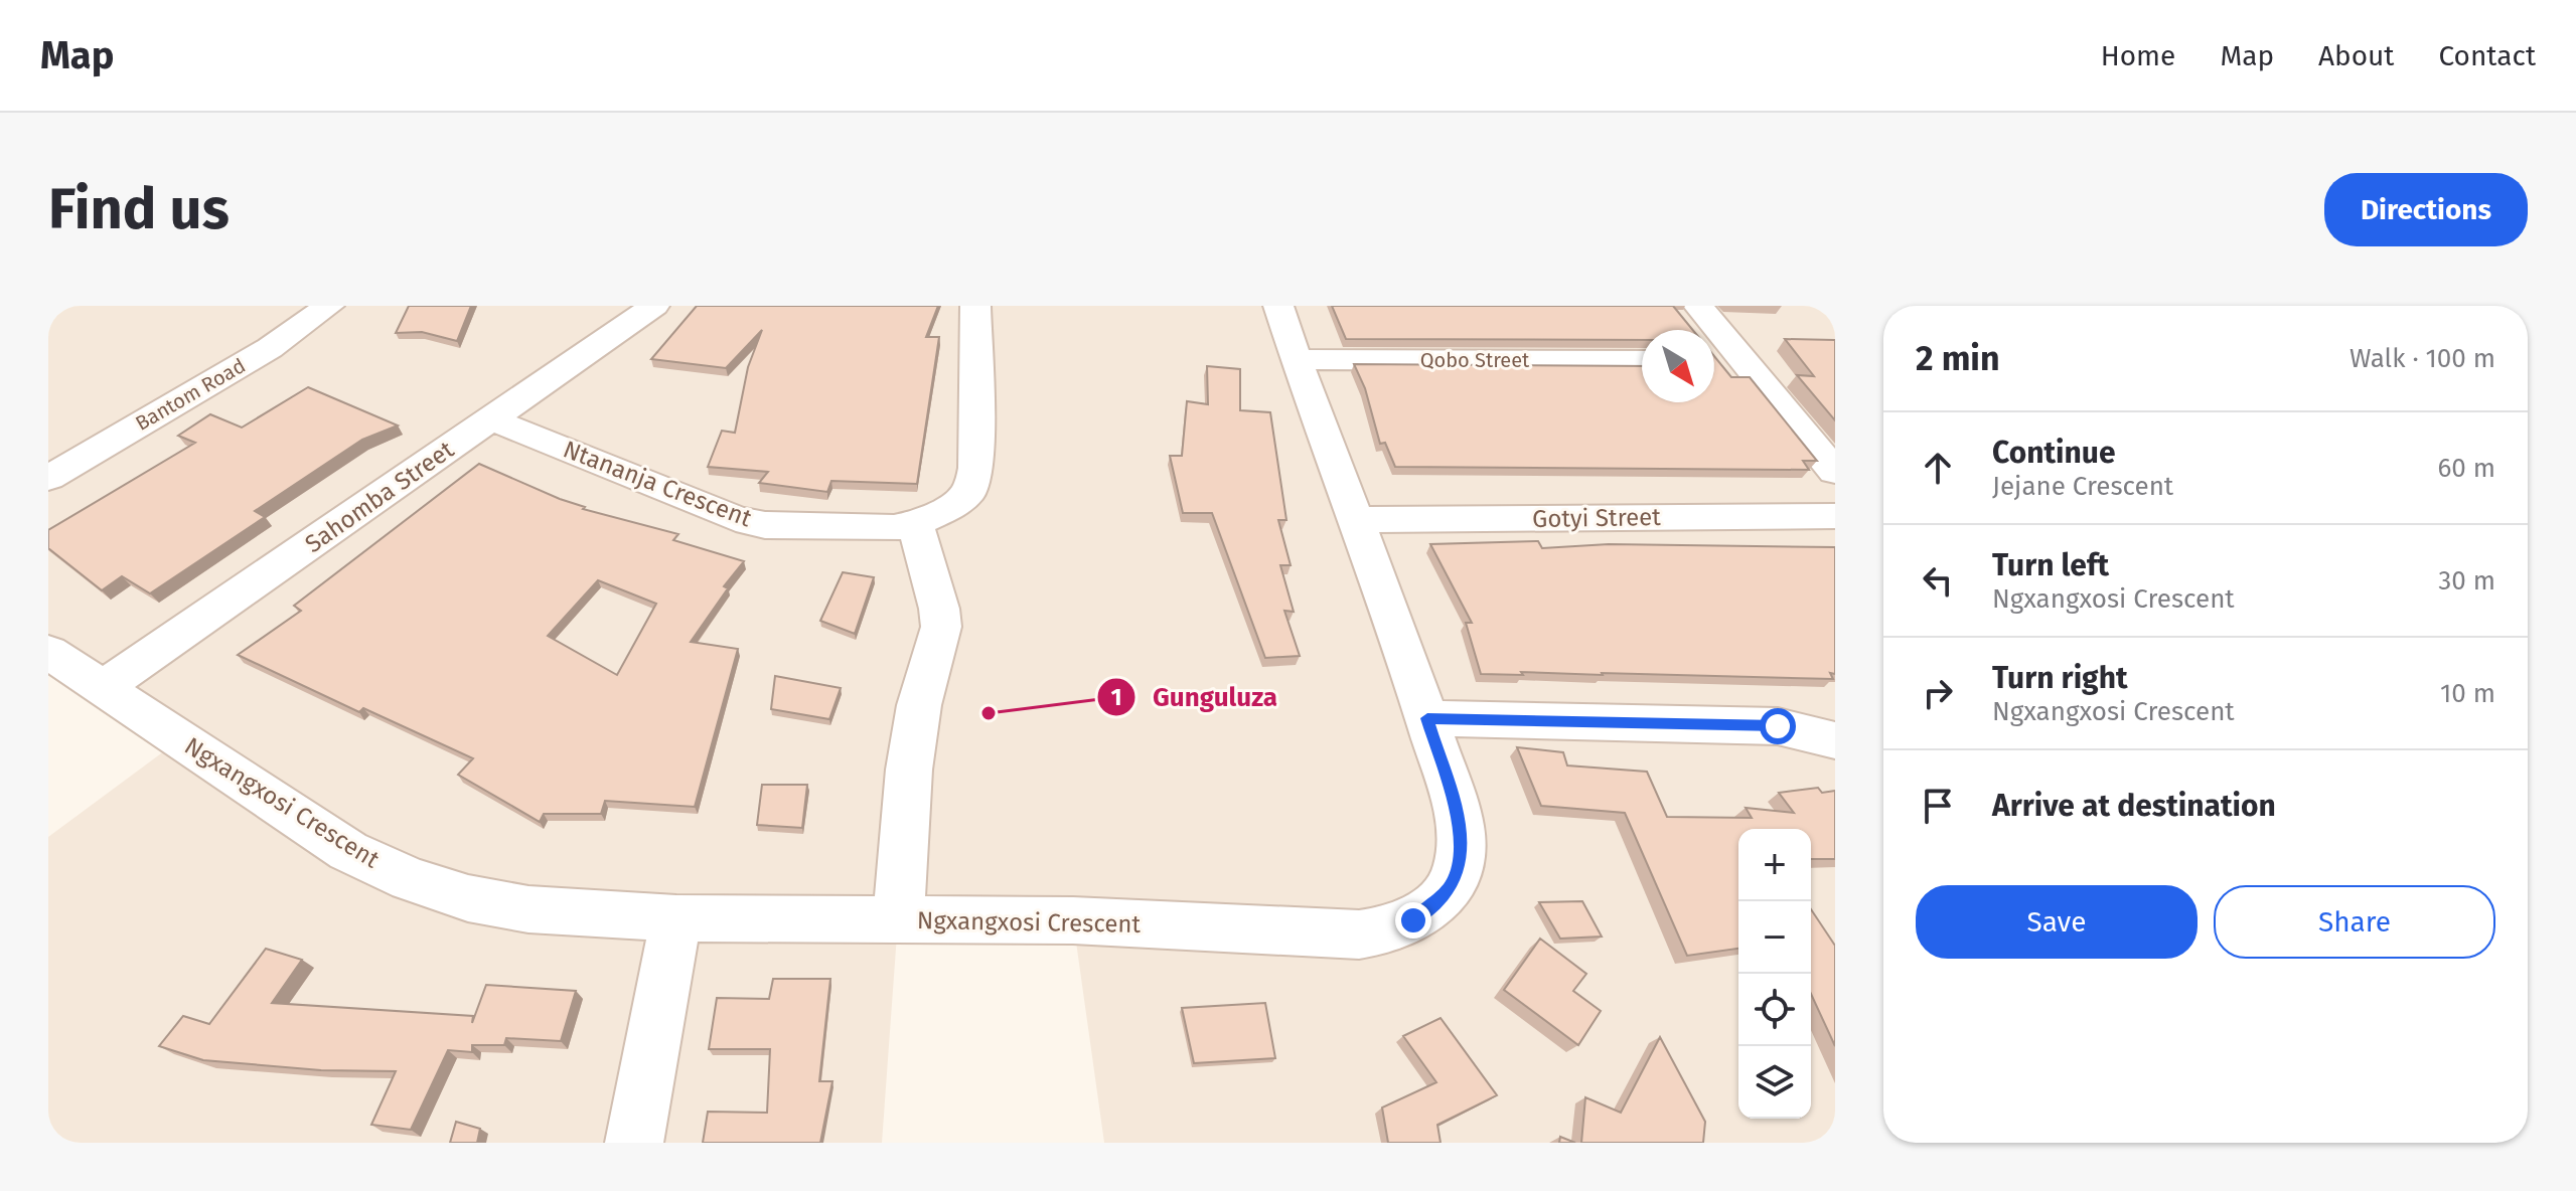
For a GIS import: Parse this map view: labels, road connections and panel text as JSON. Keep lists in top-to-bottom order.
{
  "streets": {
    "street": [
      "Qobo Street",
      "Bantom Road",
      "Ntananja Crescent",
      "Sahomba Street",
      "Gotyi Street",
      "Ngxangxosi Crescent"
    ]
  },
  "crossings": [
    ["Qobo Street", "Ngxangxosi Crescent"],
    ["Ntananja Crescent", "Sahomba Street"],
    ["Sahomba Street", "Ngxangxosi Crescent"],
    ["Gotyi Street", "Ngxangxosi Crescent"]
  ],
  "places": ["Gunguluza"],
  "north": "bottom right",
  "page": {
    "header": "Map",
    "nav": [
      "Home",
      "Map",
      "About",
      "Contact"
    ],
    "buttons": [
      "Directions",
      ["Save", "Share"]
    ],
    "title": "Find us",
    "heading": ["2 min", "Walk · 100 m"],
    "list": [
      ["Continue", "Jejane Crescent", "60 m"],
      ["Turn left", "Ngxangxosi Crescent", "30 m"],
      ["Turn right", "Ngxangxosi Crescent", "10 m"],
      "Arrive at destination"
    ],
    "map_buttons": ["+", "−"]
  }
}
